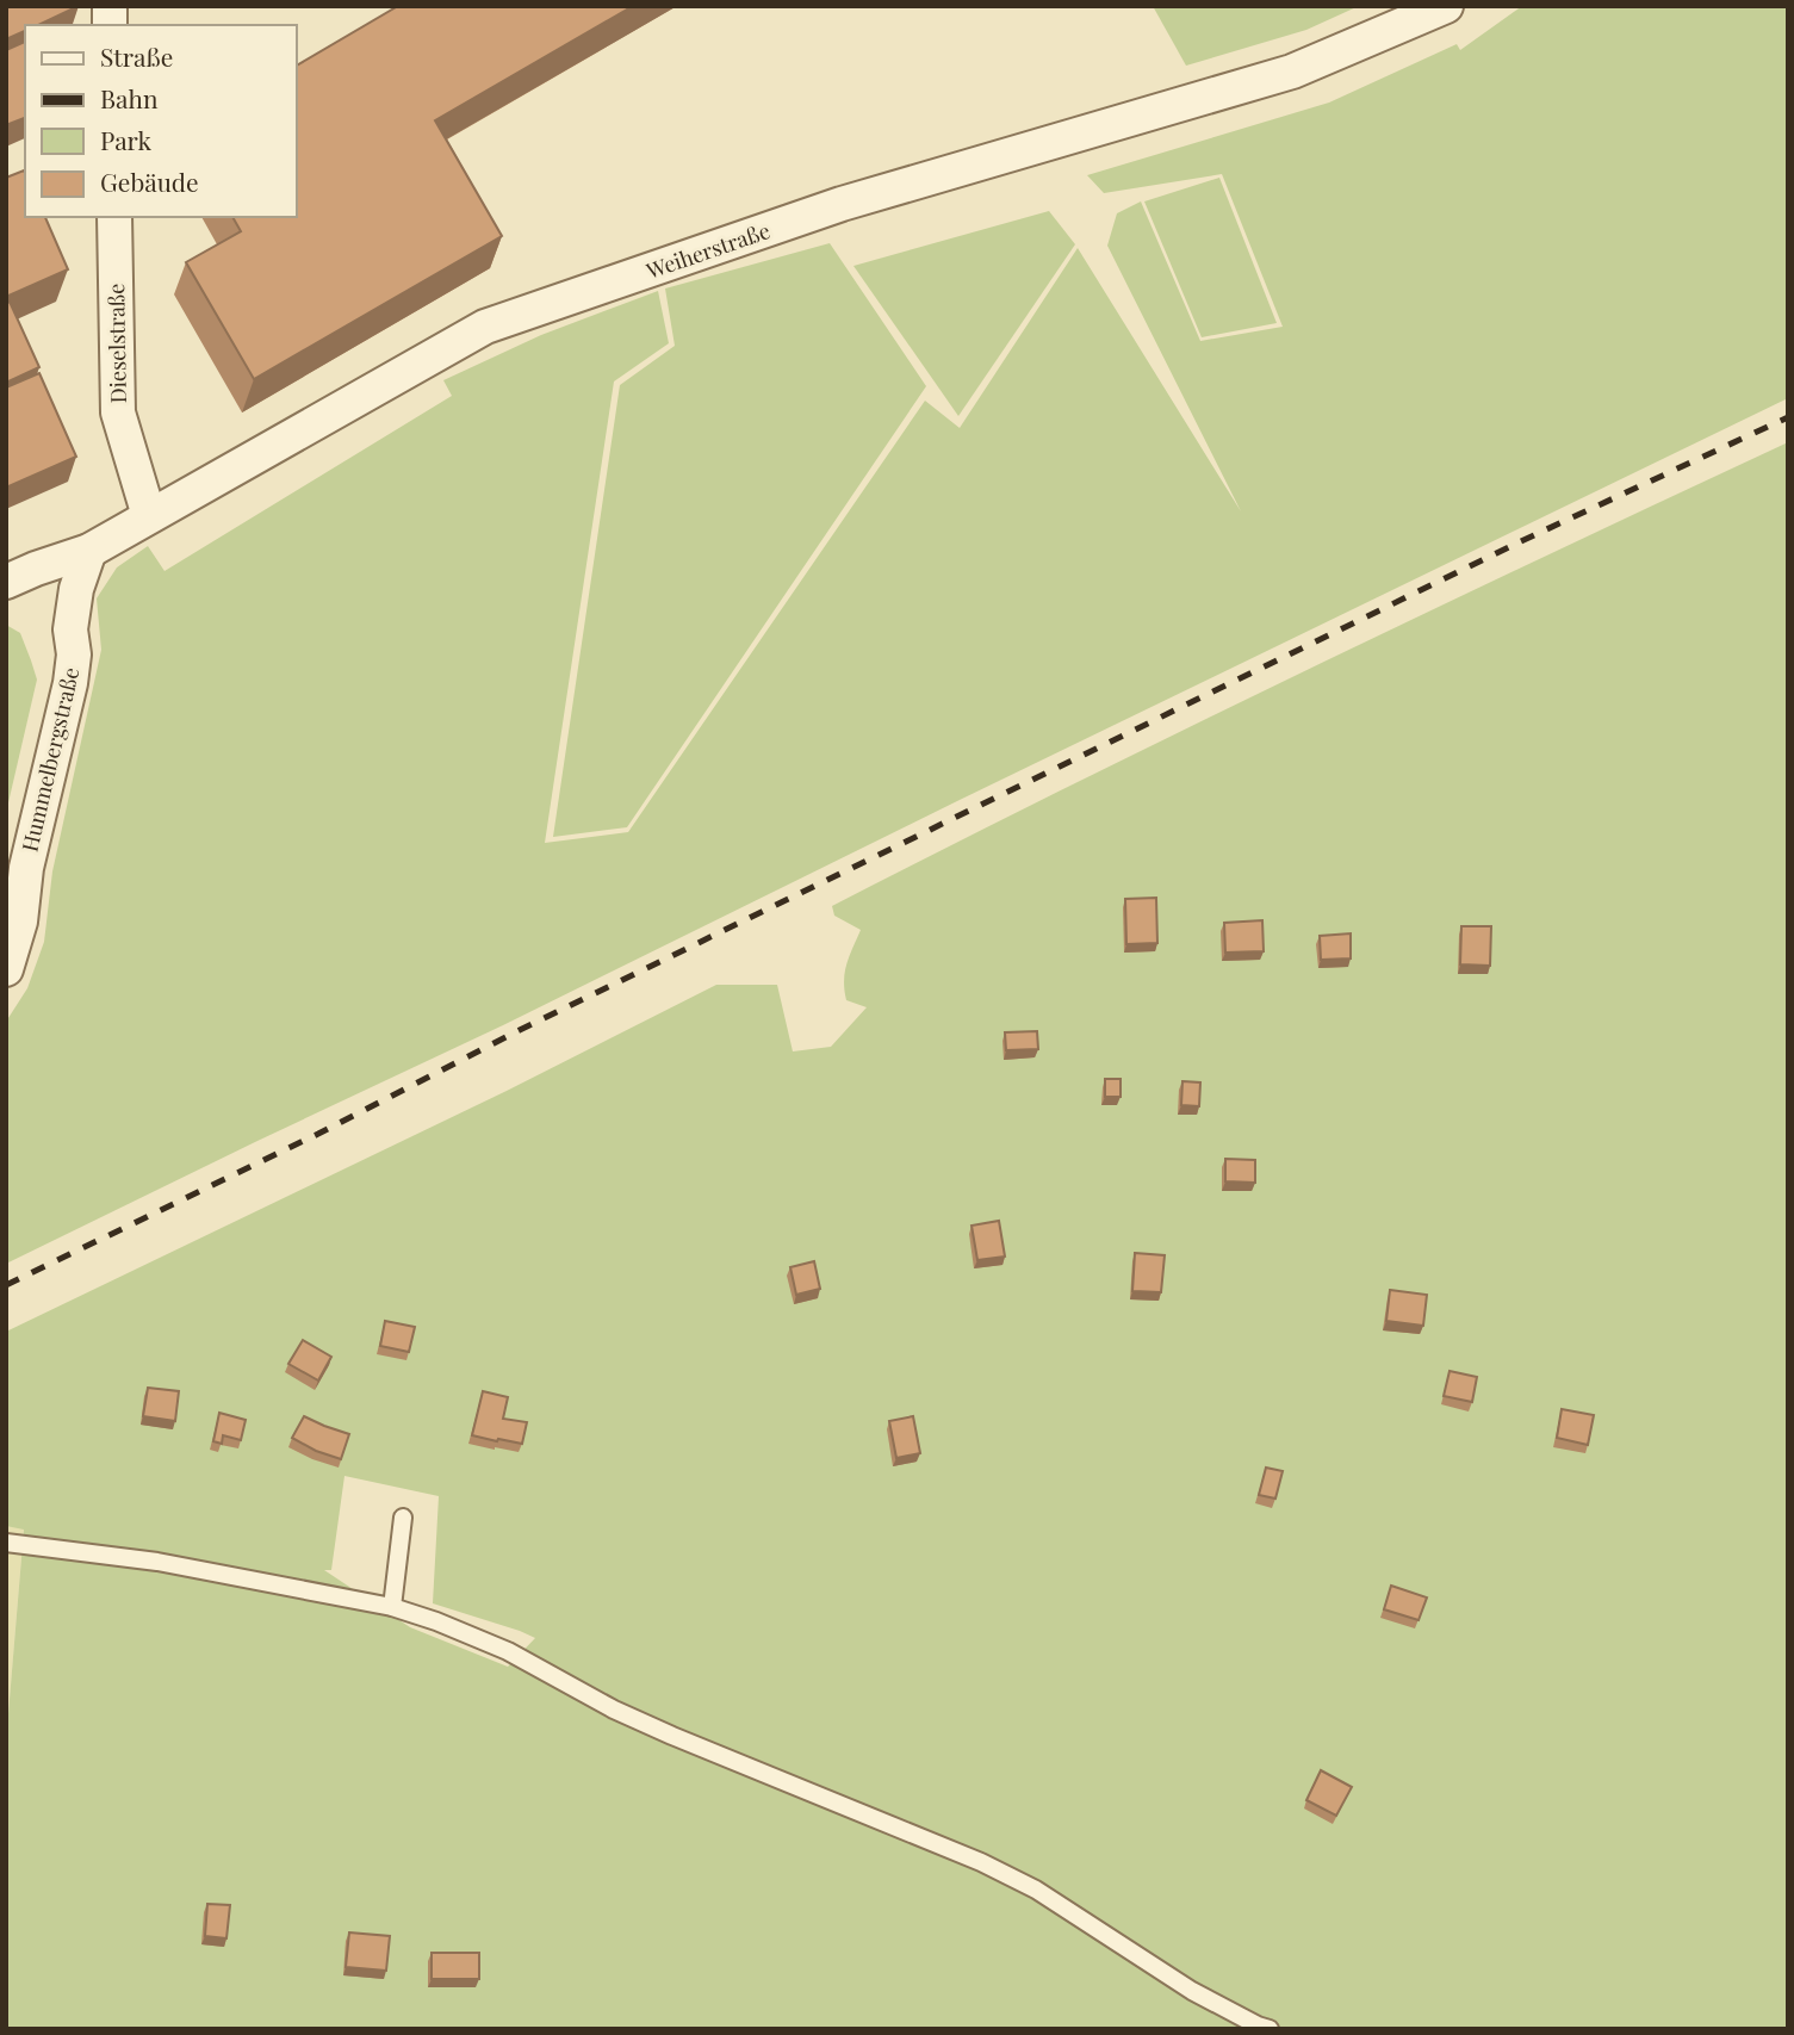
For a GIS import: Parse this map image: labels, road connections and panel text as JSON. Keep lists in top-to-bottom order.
{
  "streets": {
    "street": ["Weiherstraße", "Dieselstraße", "Hummelbergstraße"]
  },
  "crossings": [
    ["Weiherstraße", "Dieselstraße"],
    ["Weiherstraße", "Hummelbergstraße"]
  ],
  "legend": [
    "Straße",
    "Bahn",
    "Park",
    "Gebäude"
  ]
}
